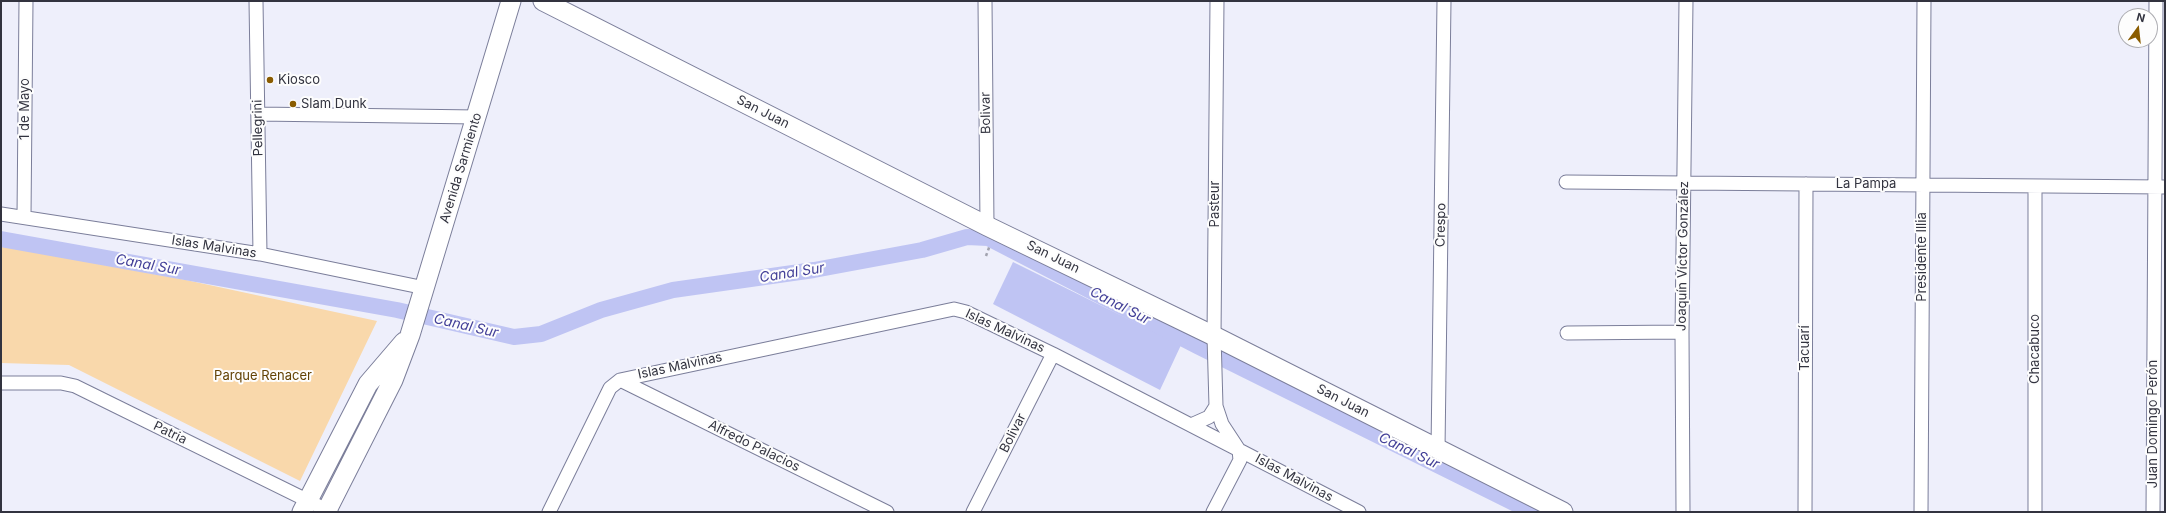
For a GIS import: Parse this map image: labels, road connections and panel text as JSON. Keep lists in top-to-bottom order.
{
  "streets": {
    "street": [
      "1 de Mayo",
      "San Juan",
      "Bolivar",
      "Pellegrini",
      "Avenida Sarmiento",
      "La Pampa",
      "Pasteur",
      "Crespo",
      "Islas Malvinas",
      "Joaquín Víctor González",
      "Presidente Illia",
      "Tacuarí",
      "Chacabuco",
      "Juan Domingo Perón",
      "Patria",
      "Alfredo Palacios"
    ]
  },
  "crossings": [
    ["1 de Mayo", "Islas Malvinas"],
    ["San Juan", "Bolivar"],
    ["San Juan", "Pasteur"],
    ["San Juan", "Crespo"],
    ["Bolivar", "Islas Malvinas"],
    ["Pellegrini", "Islas Malvinas"],
    ["Avenida Sarmiento", "Islas Malvinas"],
    ["Avenida Sarmiento", "Patria"],
    ["La Pampa", "Joaquín Víctor González"],
    ["La Pampa", "Presidente Illia"],
    ["La Pampa", "Tacuarí"],
    ["La Pampa", "Chacabuco"],
    ["La Pampa", "Juan Domingo Perón"],
    ["Pasteur", "Islas Malvinas"],
    ["Islas Malvinas", "Alfredo Palacios"]
  ],
  "water": ["Canal Sur"],
  "parks": ["Parque Renacer"],
  "places": ["Kiosco", "Slam Dunk"],
  "north": "top"
}
